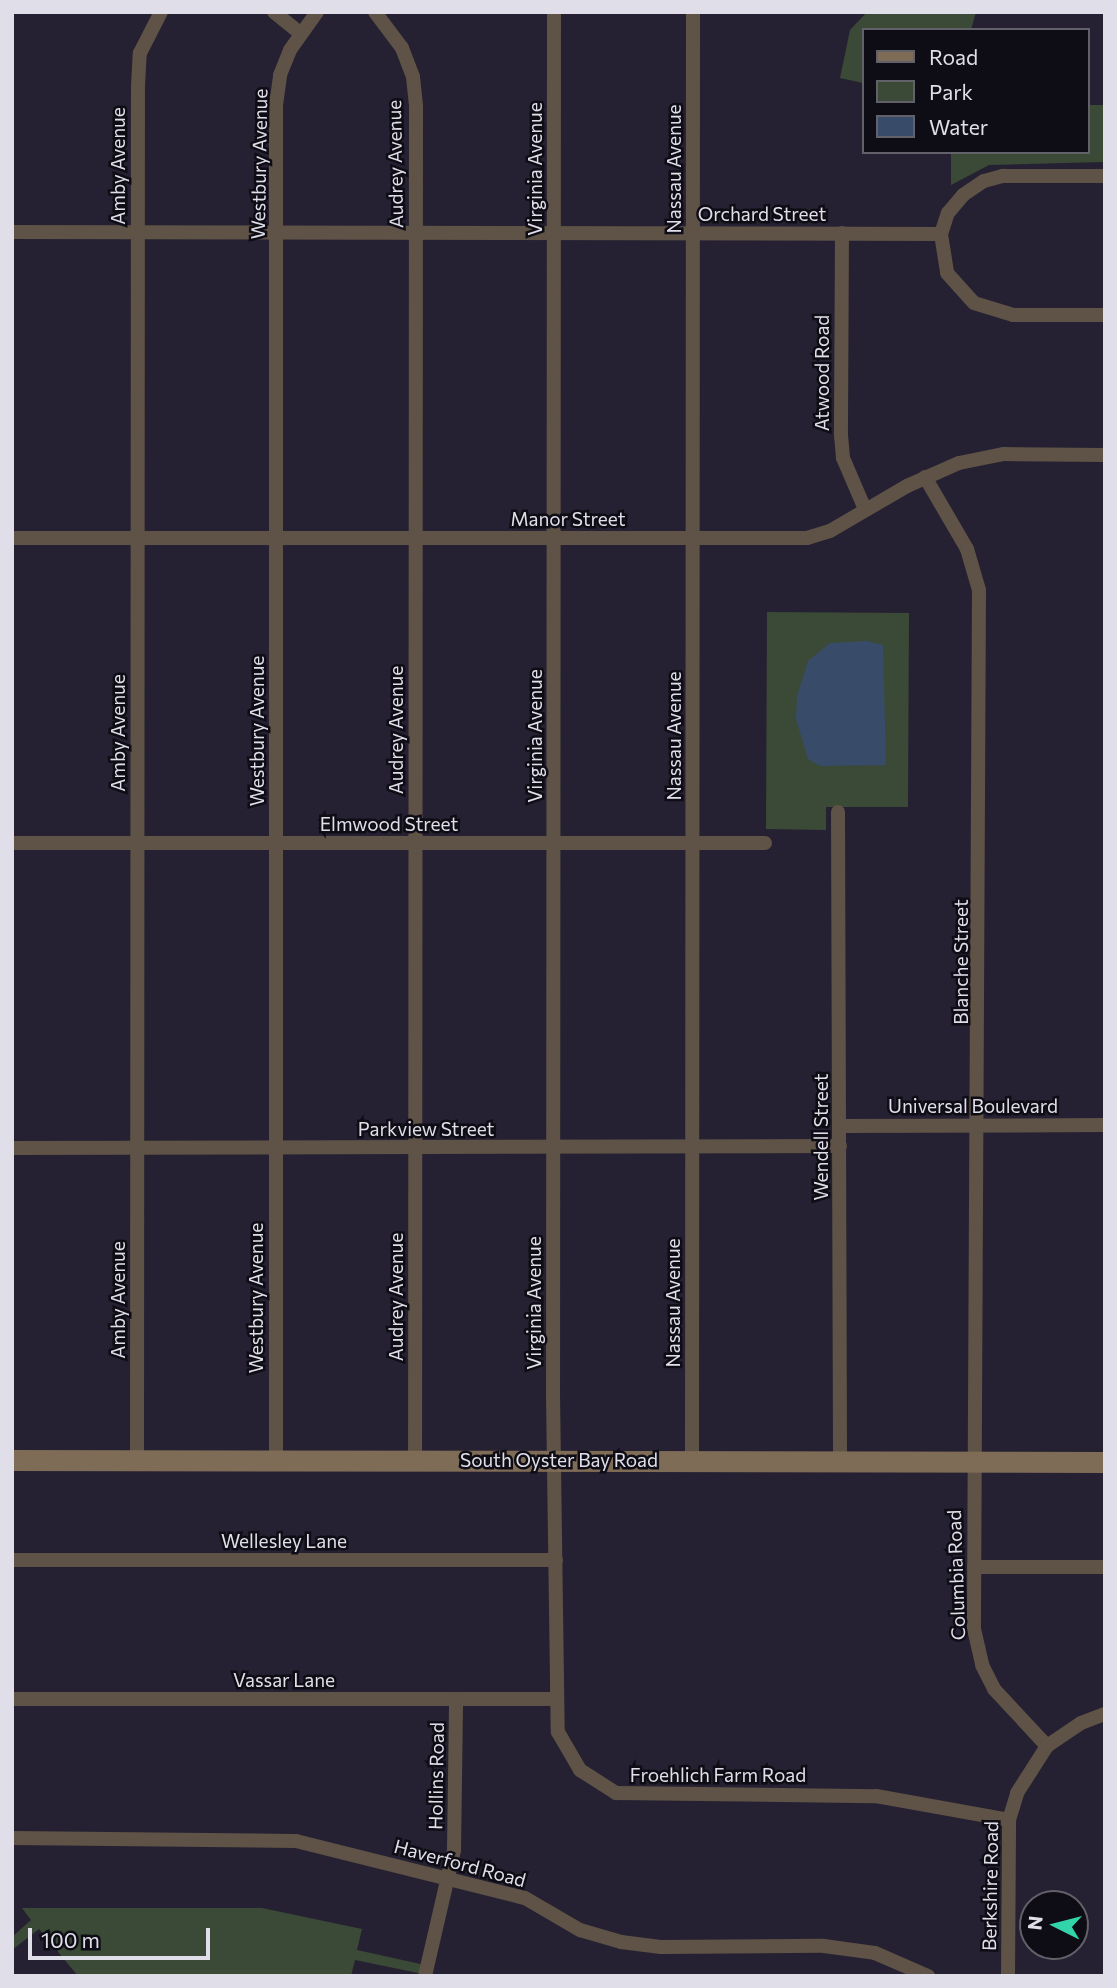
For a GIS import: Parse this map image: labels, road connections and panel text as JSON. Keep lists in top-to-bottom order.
{
  "streets": {
    "main road": ["South Oyster Bay Road"],
    "street": [
      "Westbury Avenue",
      "Audrey Avenue",
      "Amby Avenue",
      "Virginia Avenue",
      "Nassau Avenue",
      "Orchard Street",
      "Atwood Road",
      "Manor Street",
      "Elmwood Street",
      "Blanche Street",
      "Universal Boulevard",
      "Parkview Street",
      "Wendell Street",
      "Wellesley Lane",
      "Columbia Road",
      "Vassar Lane",
      "Froehlich Farm Road",
      "Hollins Road",
      "Haverford Road",
      "Berkshire Road"
    ]
  },
  "crossings": [
    ["Westbury Avenue", "Orchard Street"],
    ["Westbury Avenue", "Manor Street"],
    ["Westbury Avenue", "Elmwood Street"],
    ["Westbury Avenue", "Parkview Street"],
    ["Westbury Avenue", "South Oyster Bay Road"],
    ["Audrey Avenue", "Orchard Street"],
    ["Audrey Avenue", "Manor Street"],
    ["Audrey Avenue", "Elmwood Street"],
    ["Audrey Avenue", "Parkview Street"],
    ["Audrey Avenue", "South Oyster Bay Road"],
    ["Amby Avenue", "Orchard Street"],
    ["Amby Avenue", "Manor Street"],
    ["Amby Avenue", "Elmwood Street"],
    ["Amby Avenue", "Parkview Street"],
    ["Amby Avenue", "South Oyster Bay Road"],
    ["Virginia Avenue", "Orchard Street"],
    ["Virginia Avenue", "Manor Street"],
    ["Virginia Avenue", "Elmwood Street"],
    ["Virginia Avenue", "Parkview Street"],
    ["Virginia Avenue", "South Oyster Bay Road"],
    ["Virginia Avenue", "Froehlich Farm Road"],
    ["Nassau Avenue", "Orchard Street"],
    ["Nassau Avenue", "Manor Street"],
    ["Nassau Avenue", "Elmwood Street"],
    ["Nassau Avenue", "Parkview Street"],
    ["Nassau Avenue", "South Oyster Bay Road"],
    ["Orchard Street", "Atwood Road"],
    ["Atwood Road", "Manor Street"],
    ["Manor Street", "Blanche Street"],
    ["Blanche Street", "Universal Boulevard"],
    ["Blanche Street", "South Oyster Bay Road"],
    ["Blanche Street", "Columbia Road"],
    ["Universal Boulevard", "Wendell Street"],
    ["Parkview Street", "Wendell Street"],
    ["Wendell Street", "South Oyster Bay Road"],
    ["South Oyster Bay Road", "Columbia Road"],
    ["South Oyster Bay Road", "Froehlich Farm Road"],
    ["Wellesley Lane", "Froehlich Farm Road"],
    ["Columbia Road", "Berkshire Road"],
    ["Vassar Lane", "Froehlich Farm Road"],
    ["Vassar Lane", "Hollins Road"],
    ["Froehlich Farm Road", "Berkshire Road"],
    ["Hollins Road", "Haverford Road"]
  ],
  "legend": ["Road", "Park", "Water"],
  "scale_bar": "100 m",
  "north": "left"
}
